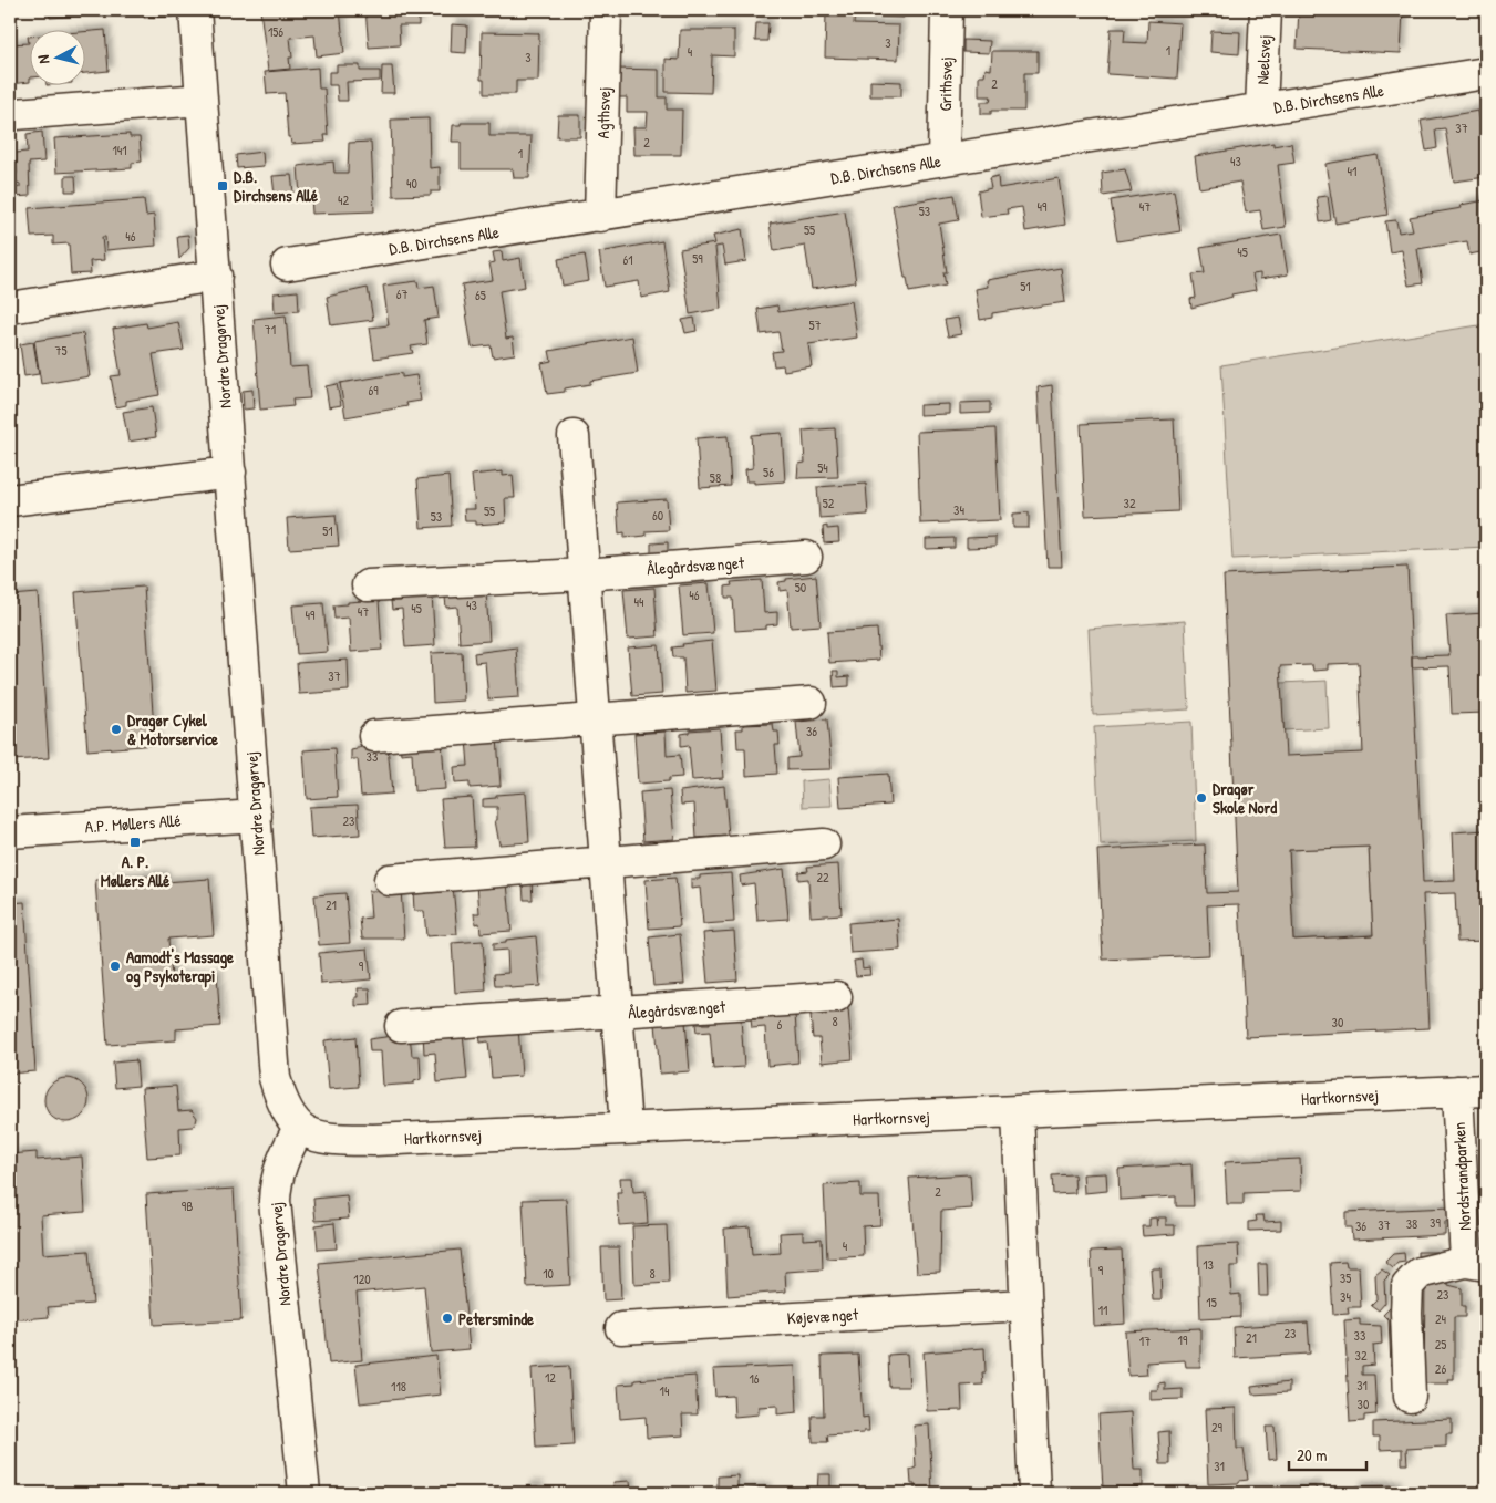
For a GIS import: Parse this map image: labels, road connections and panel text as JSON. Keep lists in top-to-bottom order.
{
  "streets": {
    "street": [
      "Neelsvej",
      "Grithsvej",
      "D.B. Dirchsens Alle",
      "Agthsvej",
      "Nordre Dragørvej",
      "Ålegårdsvænget",
      "A.P. Møllers Allé",
      "Hartkornsvej",
      "Nordstrandparken",
      "Køjevænget"
    ]
  },
  "crossings": [
    ["Neelsvej", "D.B. Dirchsens Alle"],
    ["Grithsvej", "D.B. Dirchsens Alle"],
    ["D.B. Dirchsens Alle", "Agthsvej"],
    ["Nordre Dragørvej", "A.P. Møllers Allé"],
    ["Nordre Dragørvej", "Hartkornsvej"],
    ["Ålegårdsvænget", "Hartkornsvej"],
    ["Hartkornsvej", "Nordstrandparken"]
  ],
  "places": {
    "transit": ["D.B. Dirchsens Allé", "A. P. Møllers Allé"],
    "other": [
      "Dragør Cykel & Motorservice",
      "Dragør Skole Nord",
      "Aamodt's Massage og Psykoterapi",
      "Petersminde"
    ]
  },
  "house_numbers": [
    "156",
    "3",
    "1",
    "4",
    "3",
    "2",
    "37",
    "2",
    "141",
    "1",
    "43",
    "41",
    "40",
    "42",
    "49",
    "47",
    "53",
    "55",
    "46",
    "45",
    "59",
    "61",
    "51",
    "67",
    "65",
    "57",
    "71",
    "75",
    "69",
    "54",
    "56",
    "58",
    "52",
    "32",
    "34",
    "55",
    "60",
    "53",
    "51",
    "50",
    "46",
    "44",
    "43",
    "45",
    "47",
    "49",
    "37",
    "36",
    "33",
    "23",
    "22",
    "21",
    "9",
    "8",
    "30",
    "6",
    "2",
    "9B",
    "39",
    "38",
    "37",
    "36",
    "4",
    "13",
    "9",
    "10",
    "8",
    "35",
    "120",
    "23",
    "34",
    "15",
    "11",
    "24",
    "23",
    "33",
    "21",
    "19",
    "17",
    "25",
    "32",
    "26",
    "12",
    "16",
    "31",
    "118",
    "14",
    "30",
    "29",
    "31"
  ],
  "scale_bar": "20 m",
  "north": "left"
}
